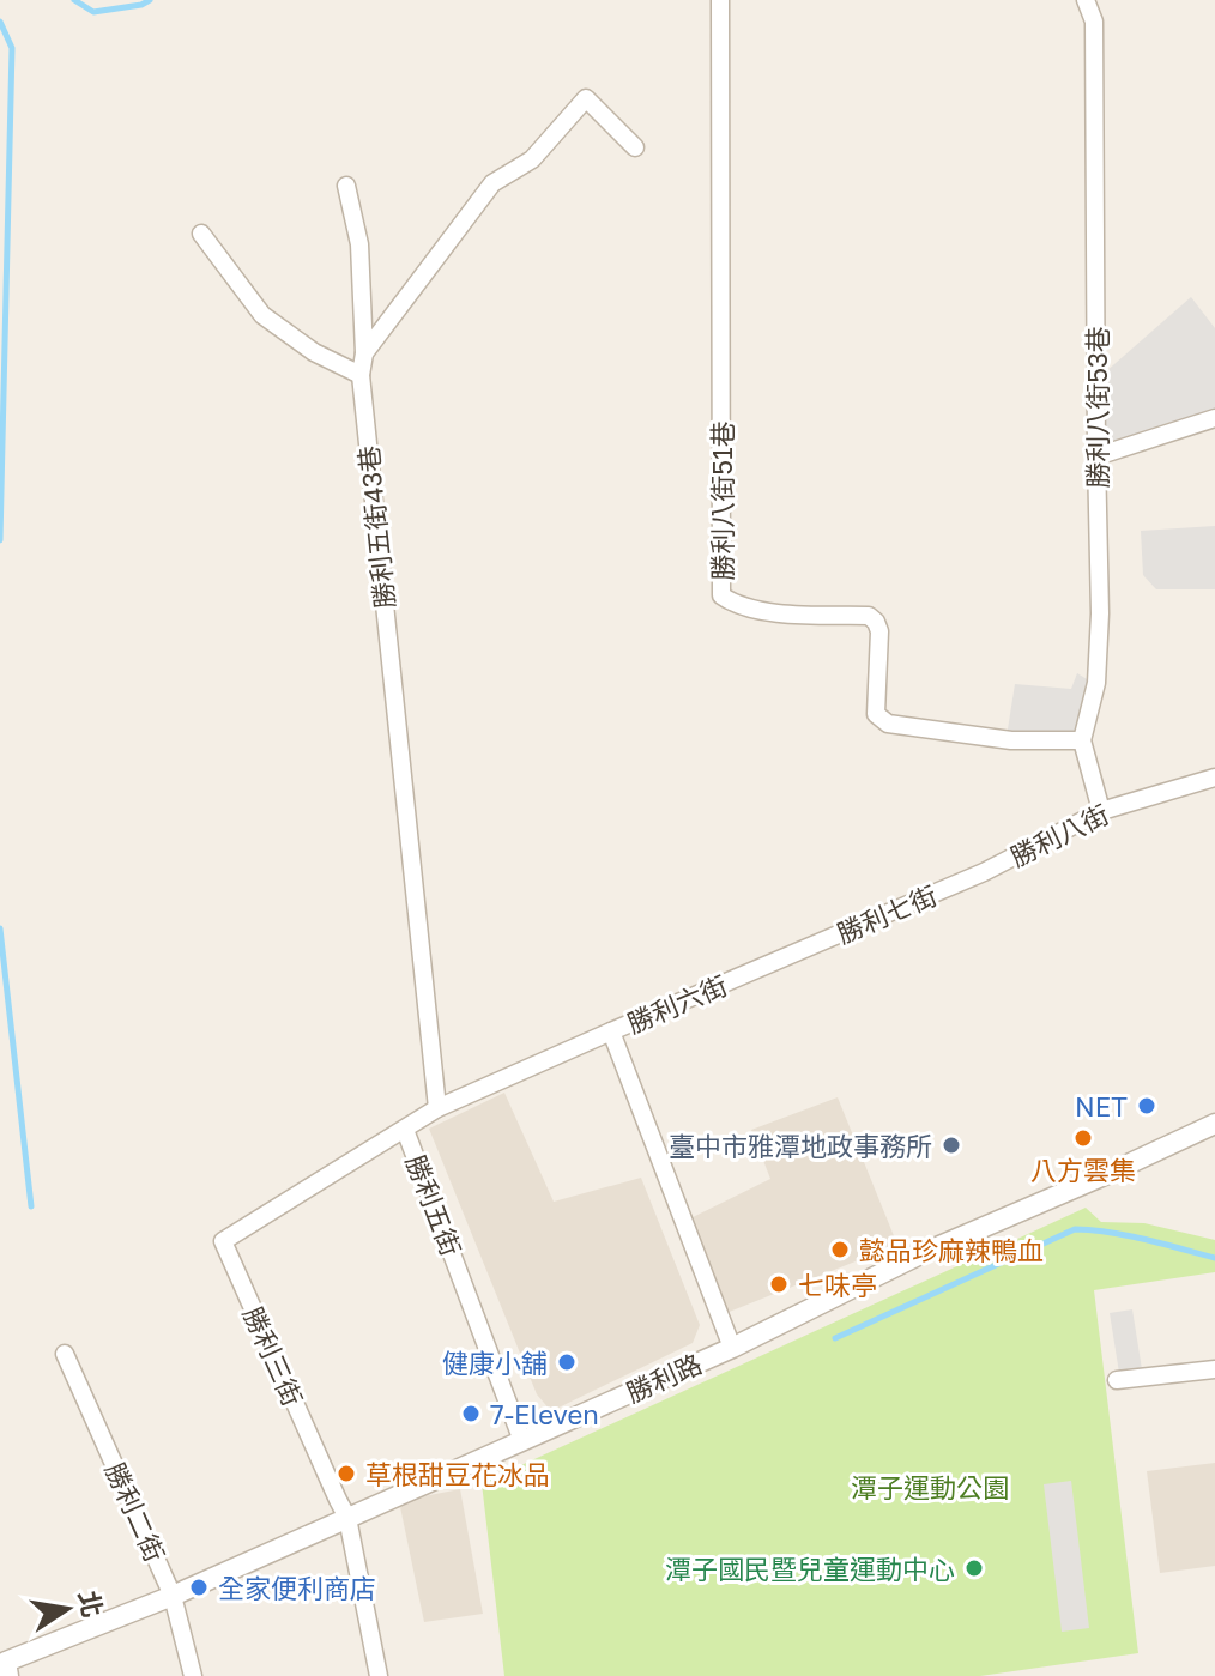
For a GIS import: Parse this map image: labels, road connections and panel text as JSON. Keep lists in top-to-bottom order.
{
  "streets": {
    "street": [
      "勝利八街53巷",
      "勝利八街51巷",
      "勝利五街43巷",
      "勝利八街",
      "勝利七街",
      "勝利六街",
      "勝利五街",
      "勝利三街",
      "勝利路",
      "勝利二街"
    ]
  },
  "crossings": [
    ["勝利八街53巷", "勝利八街51巷"],
    ["勝利八街53巷", "勝利八街"],
    ["勝利五街43巷", "勝利五街"],
    ["勝利八街", "勝利七街"],
    ["勝利七街", "勝利六街"],
    ["勝利六街", "勝利五街"],
    ["勝利六街", "勝利路"],
    ["勝利五街", "勝利三街"],
    ["勝利五街", "勝利路"],
    ["勝利三街", "勝利路"],
    ["勝利路", "勝利二街"]
  ],
  "parks": ["潭子運動公園"],
  "places": [
    "NET",
    "八方雲集",
    "臺中市雅潭地政事務所",
    "懿品珍麻辣鴨血",
    "七味亭",
    "健康小舖",
    "7-Eleven",
    "草根甜豆花冰品",
    "潭子國民暨兒童運動中心",
    "全家便利商店"
  ],
  "north": "right"
}
